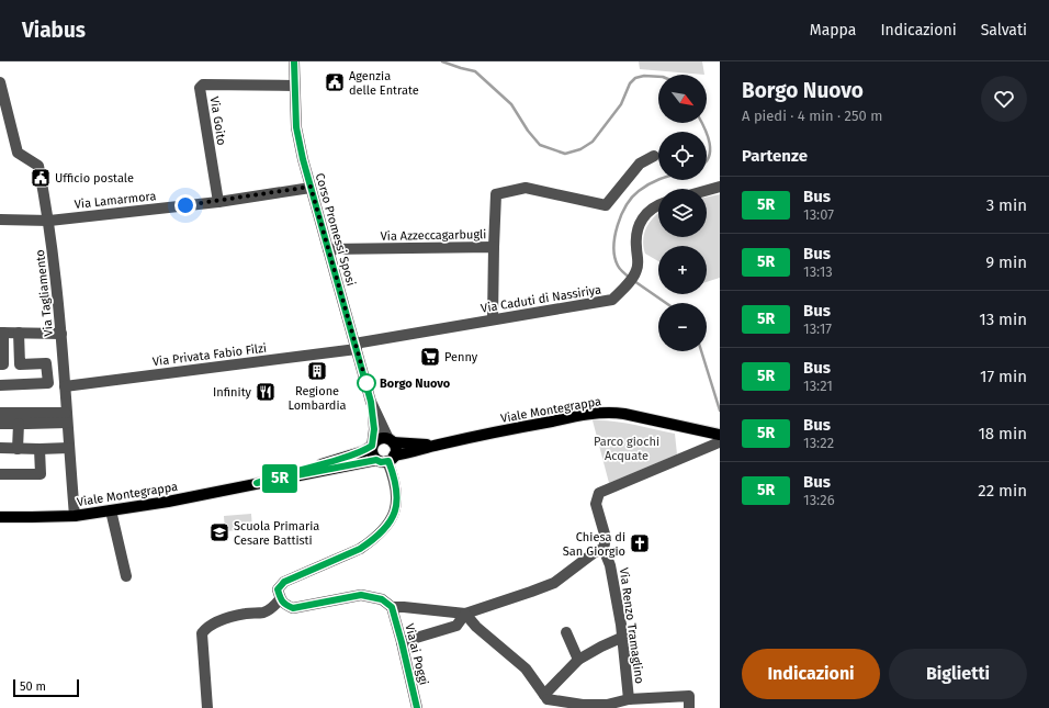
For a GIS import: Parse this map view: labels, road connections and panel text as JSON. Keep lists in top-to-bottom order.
{
  "streets": {
    "main road": ["Viale Montegrappa"],
    "street": [
      "Via Goito",
      "Via Lamarmora",
      "Corso Promessi Sposi",
      "Via Azzeccagarbugli",
      "Via Tagliamento",
      "Via Caduti di Nassiriya",
      "Via Privata Fabio Filzi",
      "Via Renzo Tramaglino",
      "Via ai Poggi"
    ]
  },
  "crossings": [
    ["Via Goito", "Via Lamarmora"],
    ["Via Goito", "Corso Promessi Sposi"],
    ["Via Lamarmora", "Corso Promessi Sposi"],
    ["Via Lamarmora", "Via Tagliamento"],
    ["Corso Promessi Sposi", "Via Azzeccagarbugli"],
    ["Corso Promessi Sposi", "Via Caduti di Nassiriya"],
    ["Corso Promessi Sposi", "Via Privata Fabio Filzi"],
    ["Corso Promessi Sposi", "Viale Montegrappa"],
    ["Via Azzeccagarbugli", "Via Caduti di Nassiriya"],
    ["Via Tagliamento", "Via Privata Fabio Filzi"],
    ["Via Tagliamento", "Viale Montegrappa"],
    ["Via Caduti di Nassiriya", "Via Privata Fabio Filzi"]
  ],
  "parks": ["Parco giochi Acquate"],
  "places": {
    "public building": ["Agenzia delle Entrate", "Ufficio postale"],
    "supermarket": ["Penny"],
    "building": ["Regione Lombardia"],
    "other": ["Borgo Nuovo"],
    "restaurant": ["Infinity"],
    "school or university": ["Scuola Primaria Cesare Battisti"],
    "church": ["Chiesa di San Giorgio"]
  },
  "lines": ["bus line 5R"],
  "scale_bar": "50 m",
  "north": "bottom right",
  "page": {
    "header": "Viabus",
    "nav": ["Mappa", "Indicazioni", "Salvati"],
    "on_map": "5R",
    "heading": [
      ["Borgo Nuovo", "A piedi · 4 min · 250 m"],
      "Partenze"
    ],
    "map_buttons": ["+", "−"],
    "list": [
      {
        "mark": "5R",
        "name": "Bus",
        "note": "13:07",
        "value": "3 min"
      },
      {
        "mark": "5R",
        "name": "Bus",
        "note": "13:13",
        "value": "9 min"
      },
      {
        "mark": "5R",
        "name": "Bus",
        "note": "13:17",
        "value": "13 min"
      },
      {
        "mark": "5R",
        "name": "Bus",
        "note": "13:21",
        "value": "17 min"
      },
      {
        "mark": "5R",
        "name": "Bus",
        "note": "13:22",
        "value": "18 min"
      },
      {
        "mark": "5R",
        "name": "Bus",
        "note": "13:26",
        "value": "22 min"
      }
    ],
    "buttons": ["Indicazioni", "Biglietti"],
    "scale": "50 m"
  }
}
